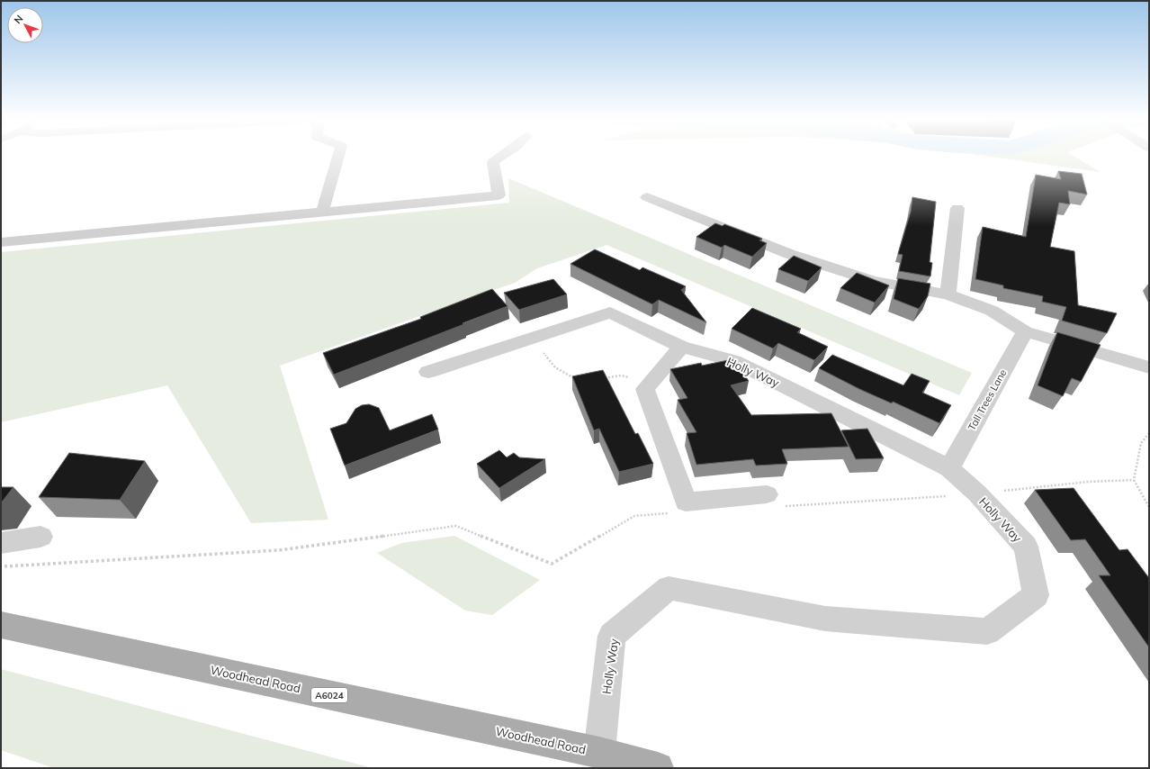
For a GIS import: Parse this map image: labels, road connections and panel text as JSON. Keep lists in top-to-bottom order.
{
  "streets": {
    "main road": ["Woodhead Road", "A6024"],
    "street": ["Holly Way", "Tall Trees Lane"]
  },
  "crossings": [
    ["Holly Way", "Tall Trees Lane"],
    ["Holly Way", "Woodhead Road"]
  ],
  "north": "top left"
}
